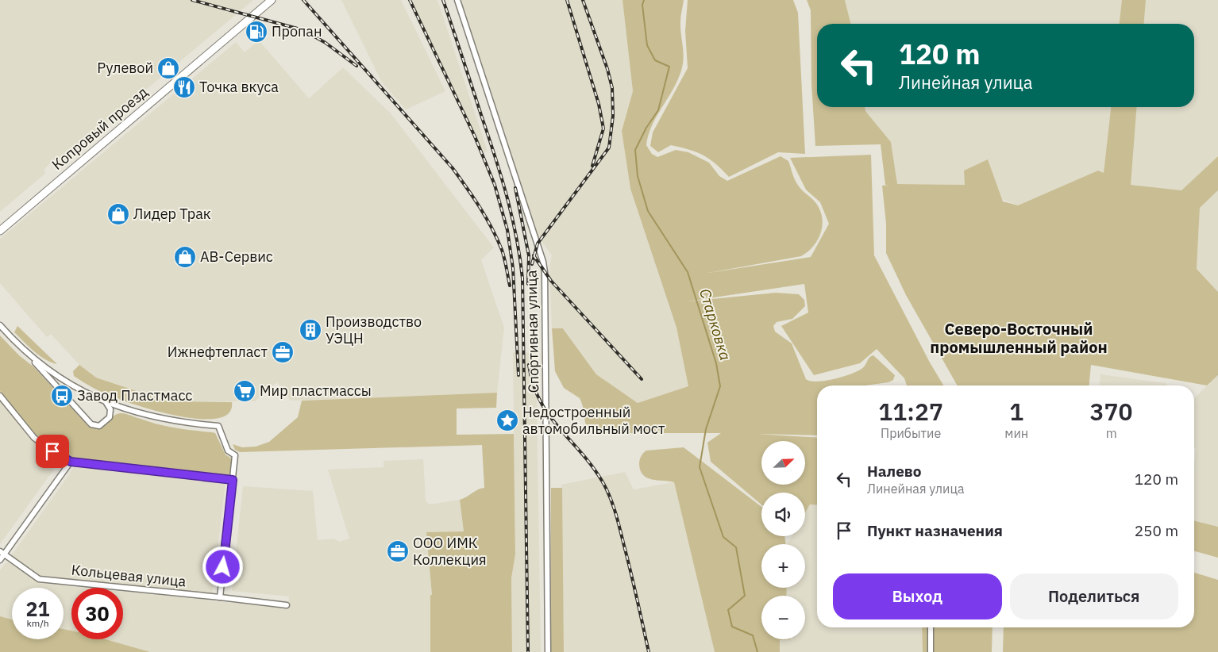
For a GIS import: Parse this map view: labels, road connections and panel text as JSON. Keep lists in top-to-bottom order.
{
  "streets": {
    "main road": ["Копровый проезд"],
    "street": ["Спортивная улица", "Кольцевая улица"]
  },
  "districts": ["Северо-Восточный промышленный район"],
  "water": ["Старковка"],
  "places": {
    "fuel station": ["Пропан"],
    "shop": ["Рулевой", "Лидер Трак", "АВ-Сервис"],
    "restaurant": ["Точка вкуса"],
    "building": ["Производство УЭЦН"],
    "office": ["Ижнефтепласт", "ООО ИМК Коллекция"],
    "supermarket": ["Мир пластмассы"],
    "bus stop": ["Завод Пластмасс"],
    "place": ["Недостроенный автомобильный мост"]
  },
  "north": "top right",
  "page": {
    "turn": ["120 m", "Линейная улица"],
    "eta": [
      "11:27",
      "Прибытие",
      "1",
      "мин",
      "370",
      "m"
    ],
    "map_buttons": ["+", "−"],
    "list": [
      {
        "name": "Налево",
        "note": "Линейная улица",
        "value": "120 m"
      },
      {
        "name": "Пункт назначения",
        "value": "250 m"
      }
    ],
    "buttons": ["Выход", "Поделиться"],
    "speed": "21 km/h",
    "limit": "30"
  }
}
